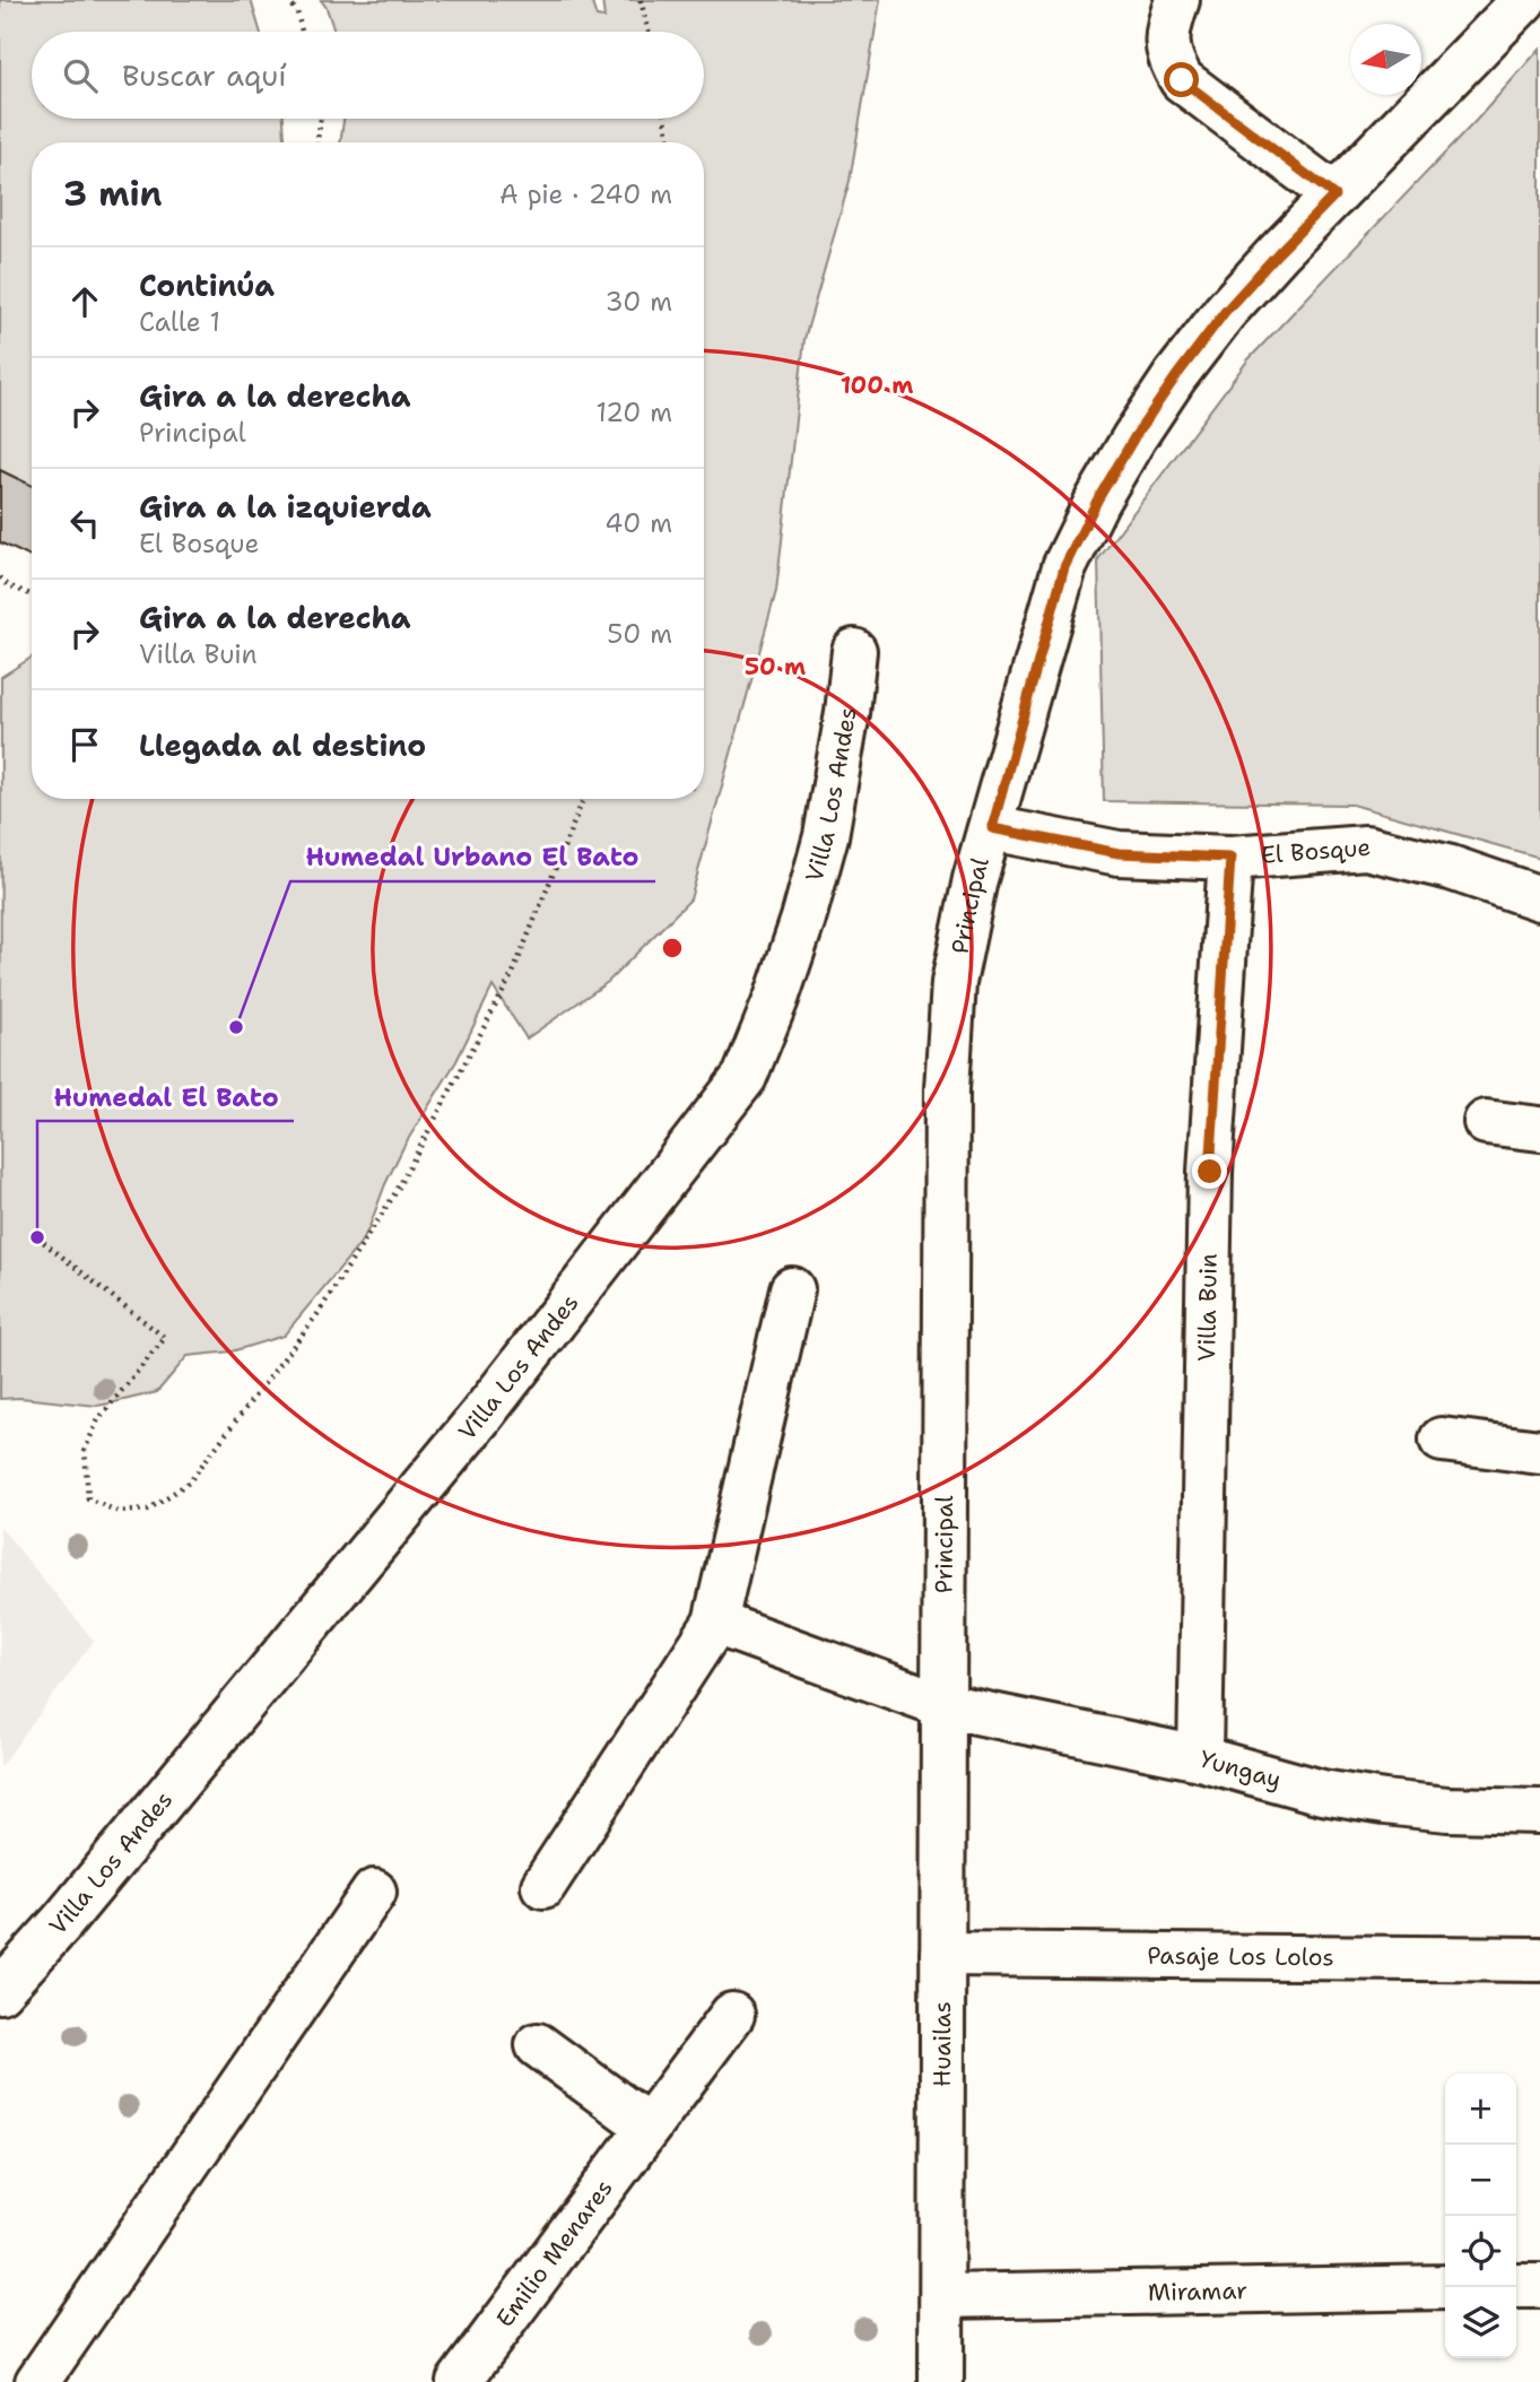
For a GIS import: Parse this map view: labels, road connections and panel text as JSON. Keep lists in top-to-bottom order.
{
  "streets": {
    "street": [
      "Villa Los Andes",
      "El Bosque",
      "Principal",
      "Villa Buin",
      "Yungay",
      "Pasaje Los Lolos",
      "Huailas",
      "Emilio Menares",
      "Miramar"
    ]
  },
  "crossings": [
    ["El Bosque", "Principal"],
    ["El Bosque", "Villa Buin"],
    ["Principal", "Yungay"],
    ["Principal", "Huailas"],
    ["Villa Buin", "Yungay"],
    ["Yungay", "Huailas"],
    ["Pasaje Los Lolos", "Huailas"],
    ["Huailas", "Miramar"]
  ],
  "places": ["Humedal Urbano El Bato", "Humedal El Bato"],
  "north": "left",
  "page": {
    "search": "Buscar aquí",
    "heading": ["3 min", "A pie · 240 m"],
    "list": [
      ["Continúa", "Calle 1", "30 m"],
      ["Gira a la derecha", "Principal", "120 m"],
      ["Gira a la izquierda", "El Bosque", "40 m"],
      ["Gira a la derecha", "Villa Buin", "50 m"],
      "Llegada al destino"
    ],
    "map_buttons": ["+", "−"]
  },
  "rings": ["100 m", "50 m"]
}
